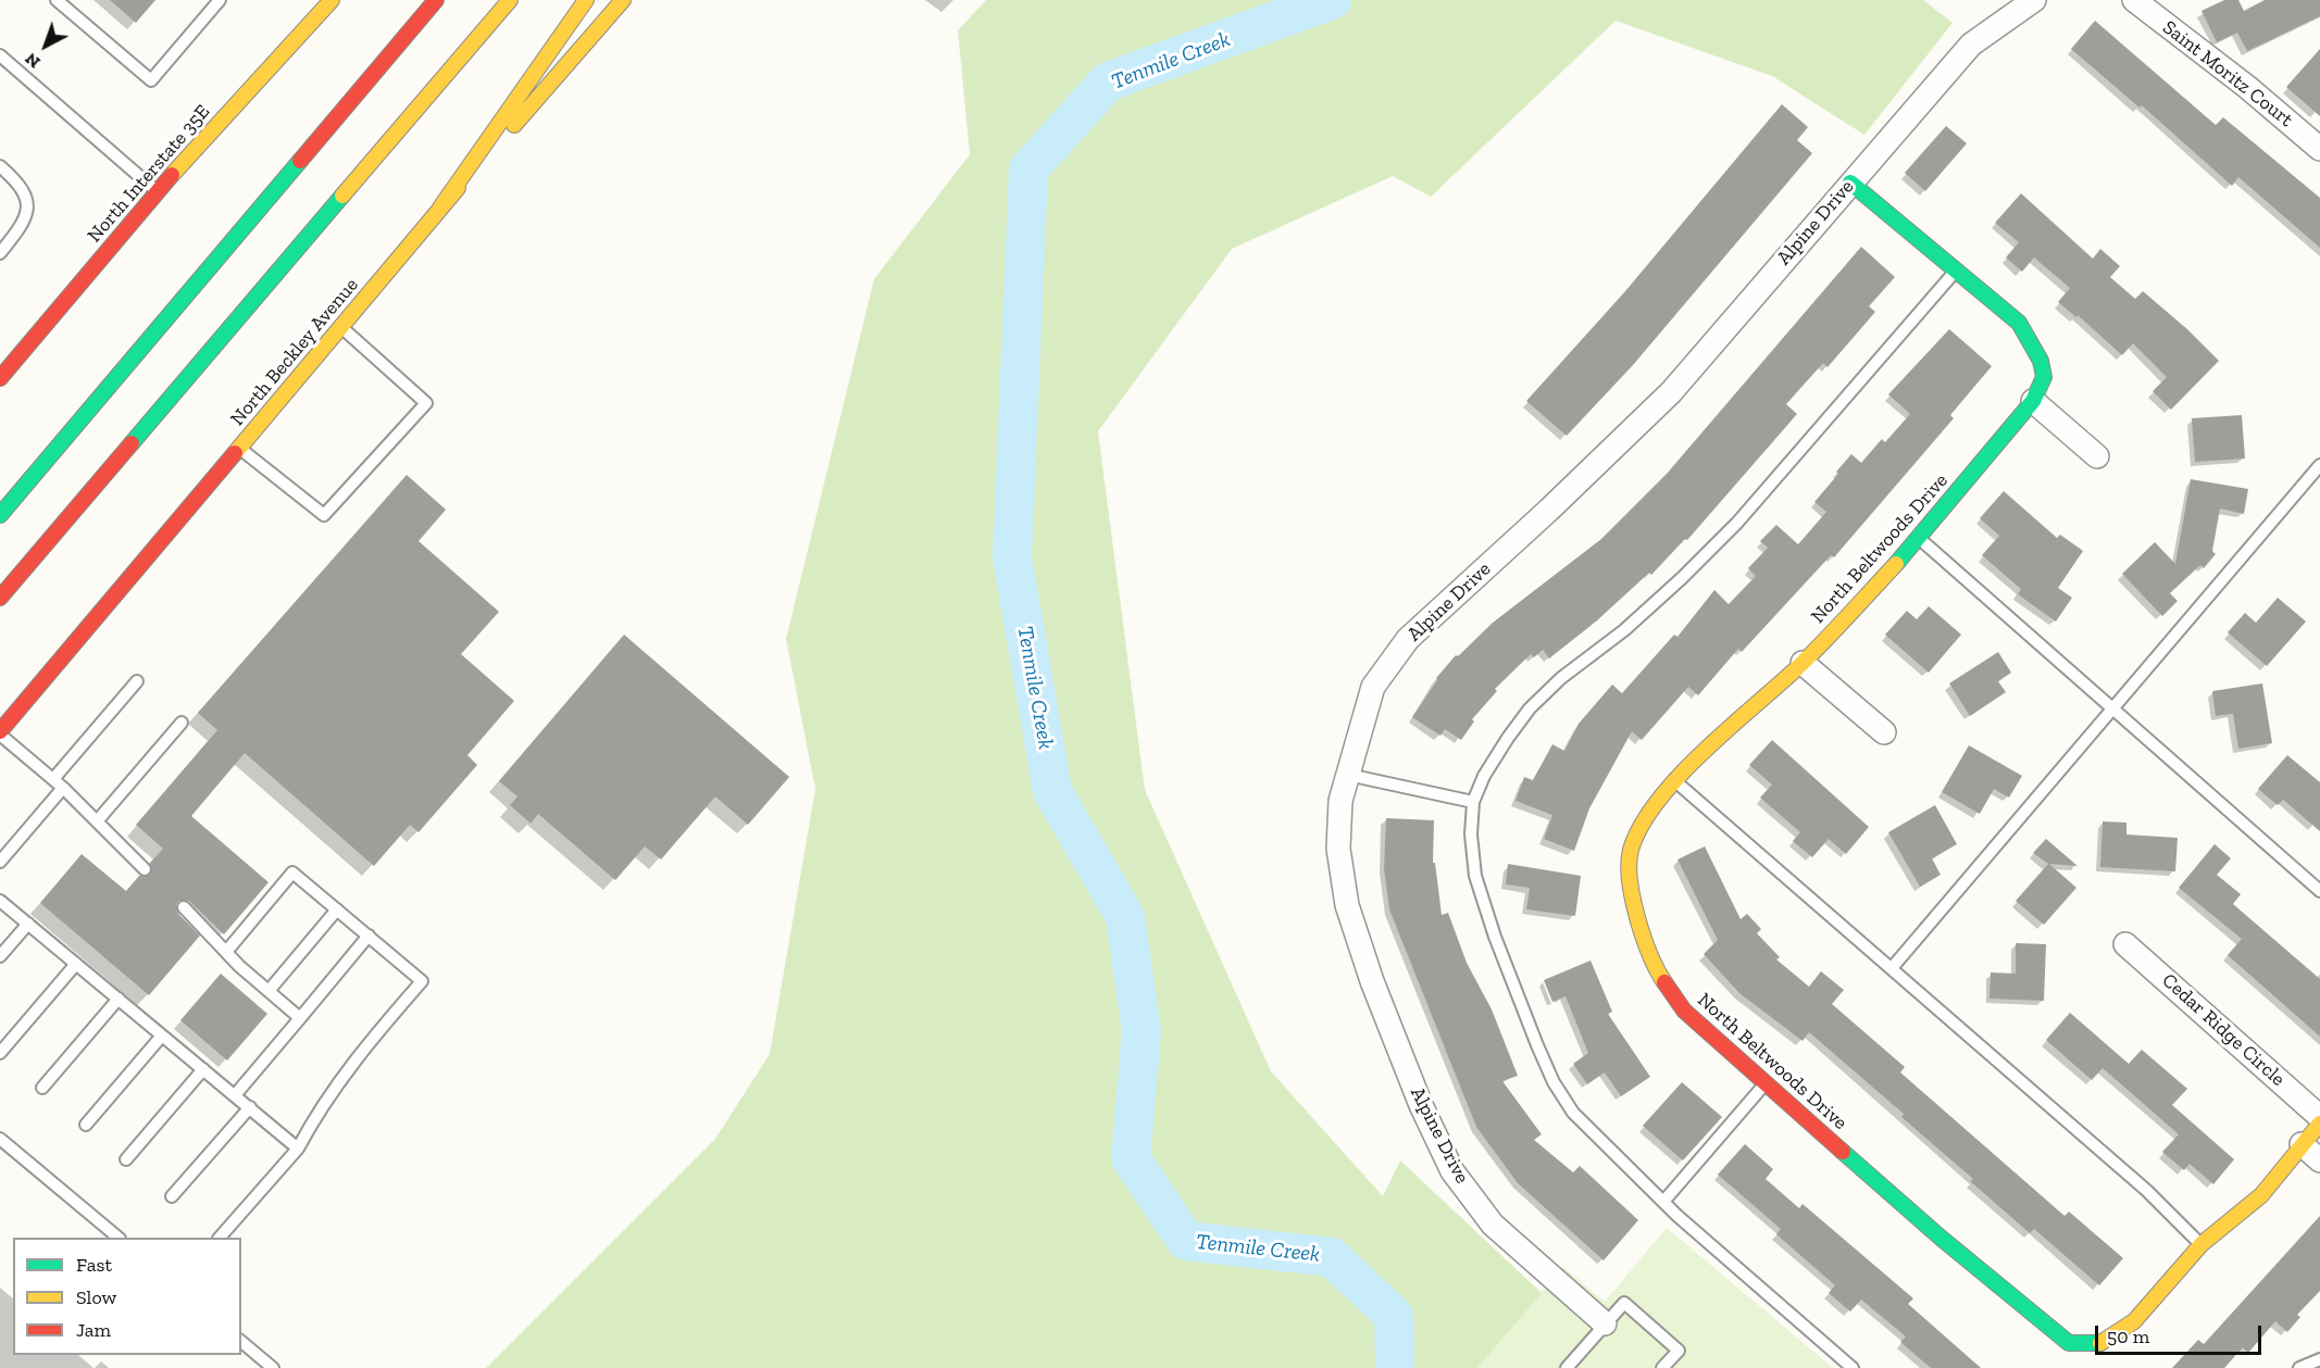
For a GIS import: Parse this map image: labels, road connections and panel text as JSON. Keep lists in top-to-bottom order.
{
  "streets": {
    "main road": ["North Interstate 35E", "North Beckley Avenue", "North Beltwoods Drive"],
    "street": ["Saint Moritz Court", "Alpine Drive", "Cedar Ridge Circle"]
  },
  "crossings": [
    ["Alpine Drive", "North Beltwoods Drive"]
  ],
  "water": ["Tenmile Creek"],
  "legend": ["Fast", "Slow", "Jam"],
  "scale_bar": "50 m",
  "north": "bottom left"
}
